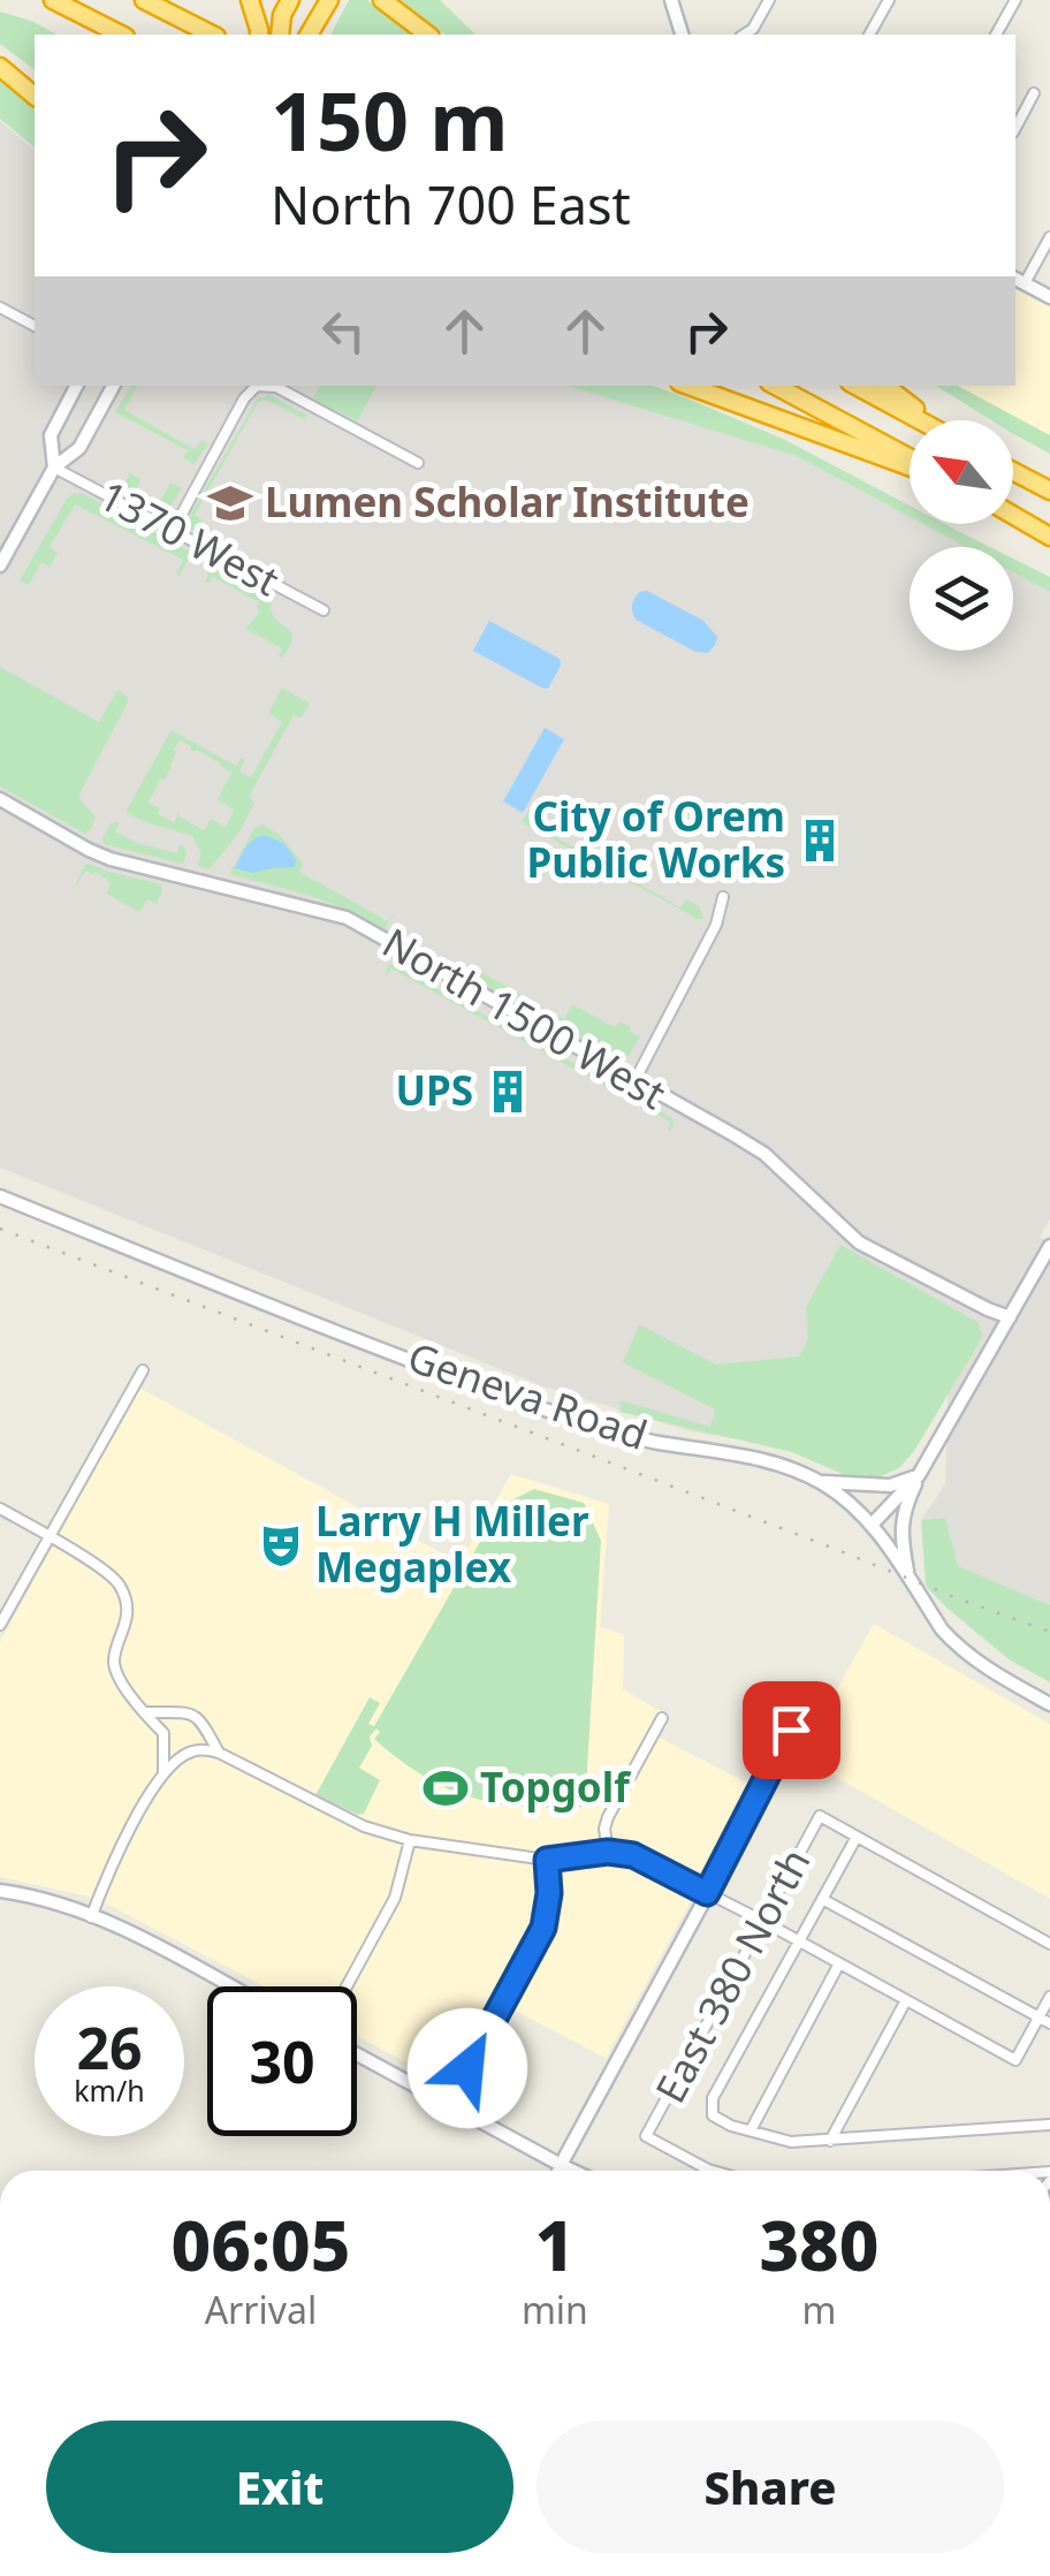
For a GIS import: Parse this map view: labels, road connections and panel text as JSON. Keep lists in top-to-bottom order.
{
  "streets": {
    "main road": ["North 1500 West", "Geneva Road"],
    "street": ["1370 West", "East 380 North"]
  },
  "places": {
    "school or university": ["Lumen Scholar Institute"],
    "building": ["City of Orem Public Works", "UPS"],
    "theatre": ["Larry H Miller Megaplex"],
    "sports": ["Topgolf"]
  },
  "north": "top left",
  "page": {
    "turn": ["150 m", "North 700 East"],
    "speed": "26 km/h",
    "limit": "30",
    "eta": [
      "06:05",
      "Arrival",
      "1",
      "min",
      "380",
      "m"
    ],
    "buttons": ["Exit", "Share"]
  }
}
